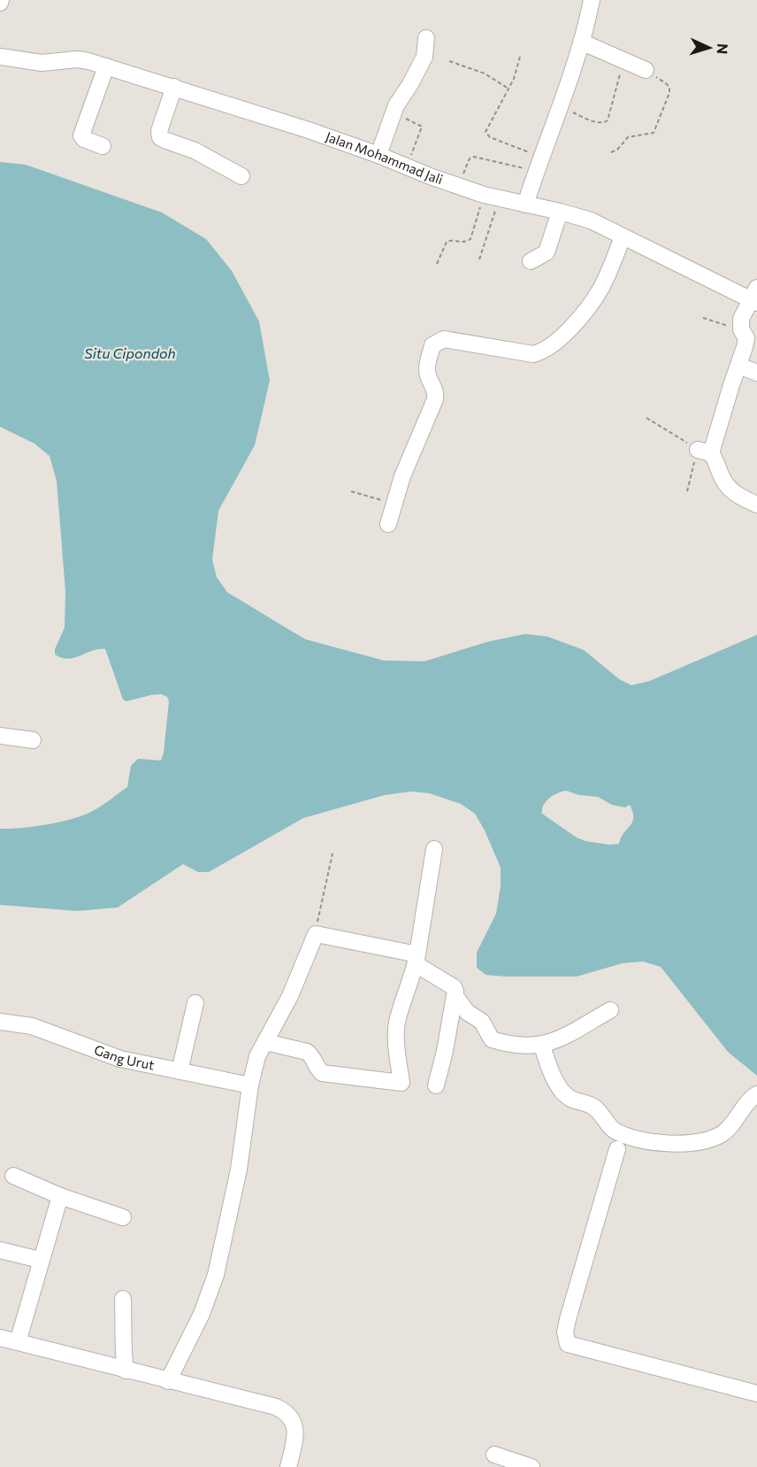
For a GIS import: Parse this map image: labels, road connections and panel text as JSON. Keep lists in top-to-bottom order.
{
  "streets": {
    "street": ["Jalan Mohammad Jali", "Gang Urut"]
  },
  "water": ["Situ Cipondoh"],
  "north": "right"
}
